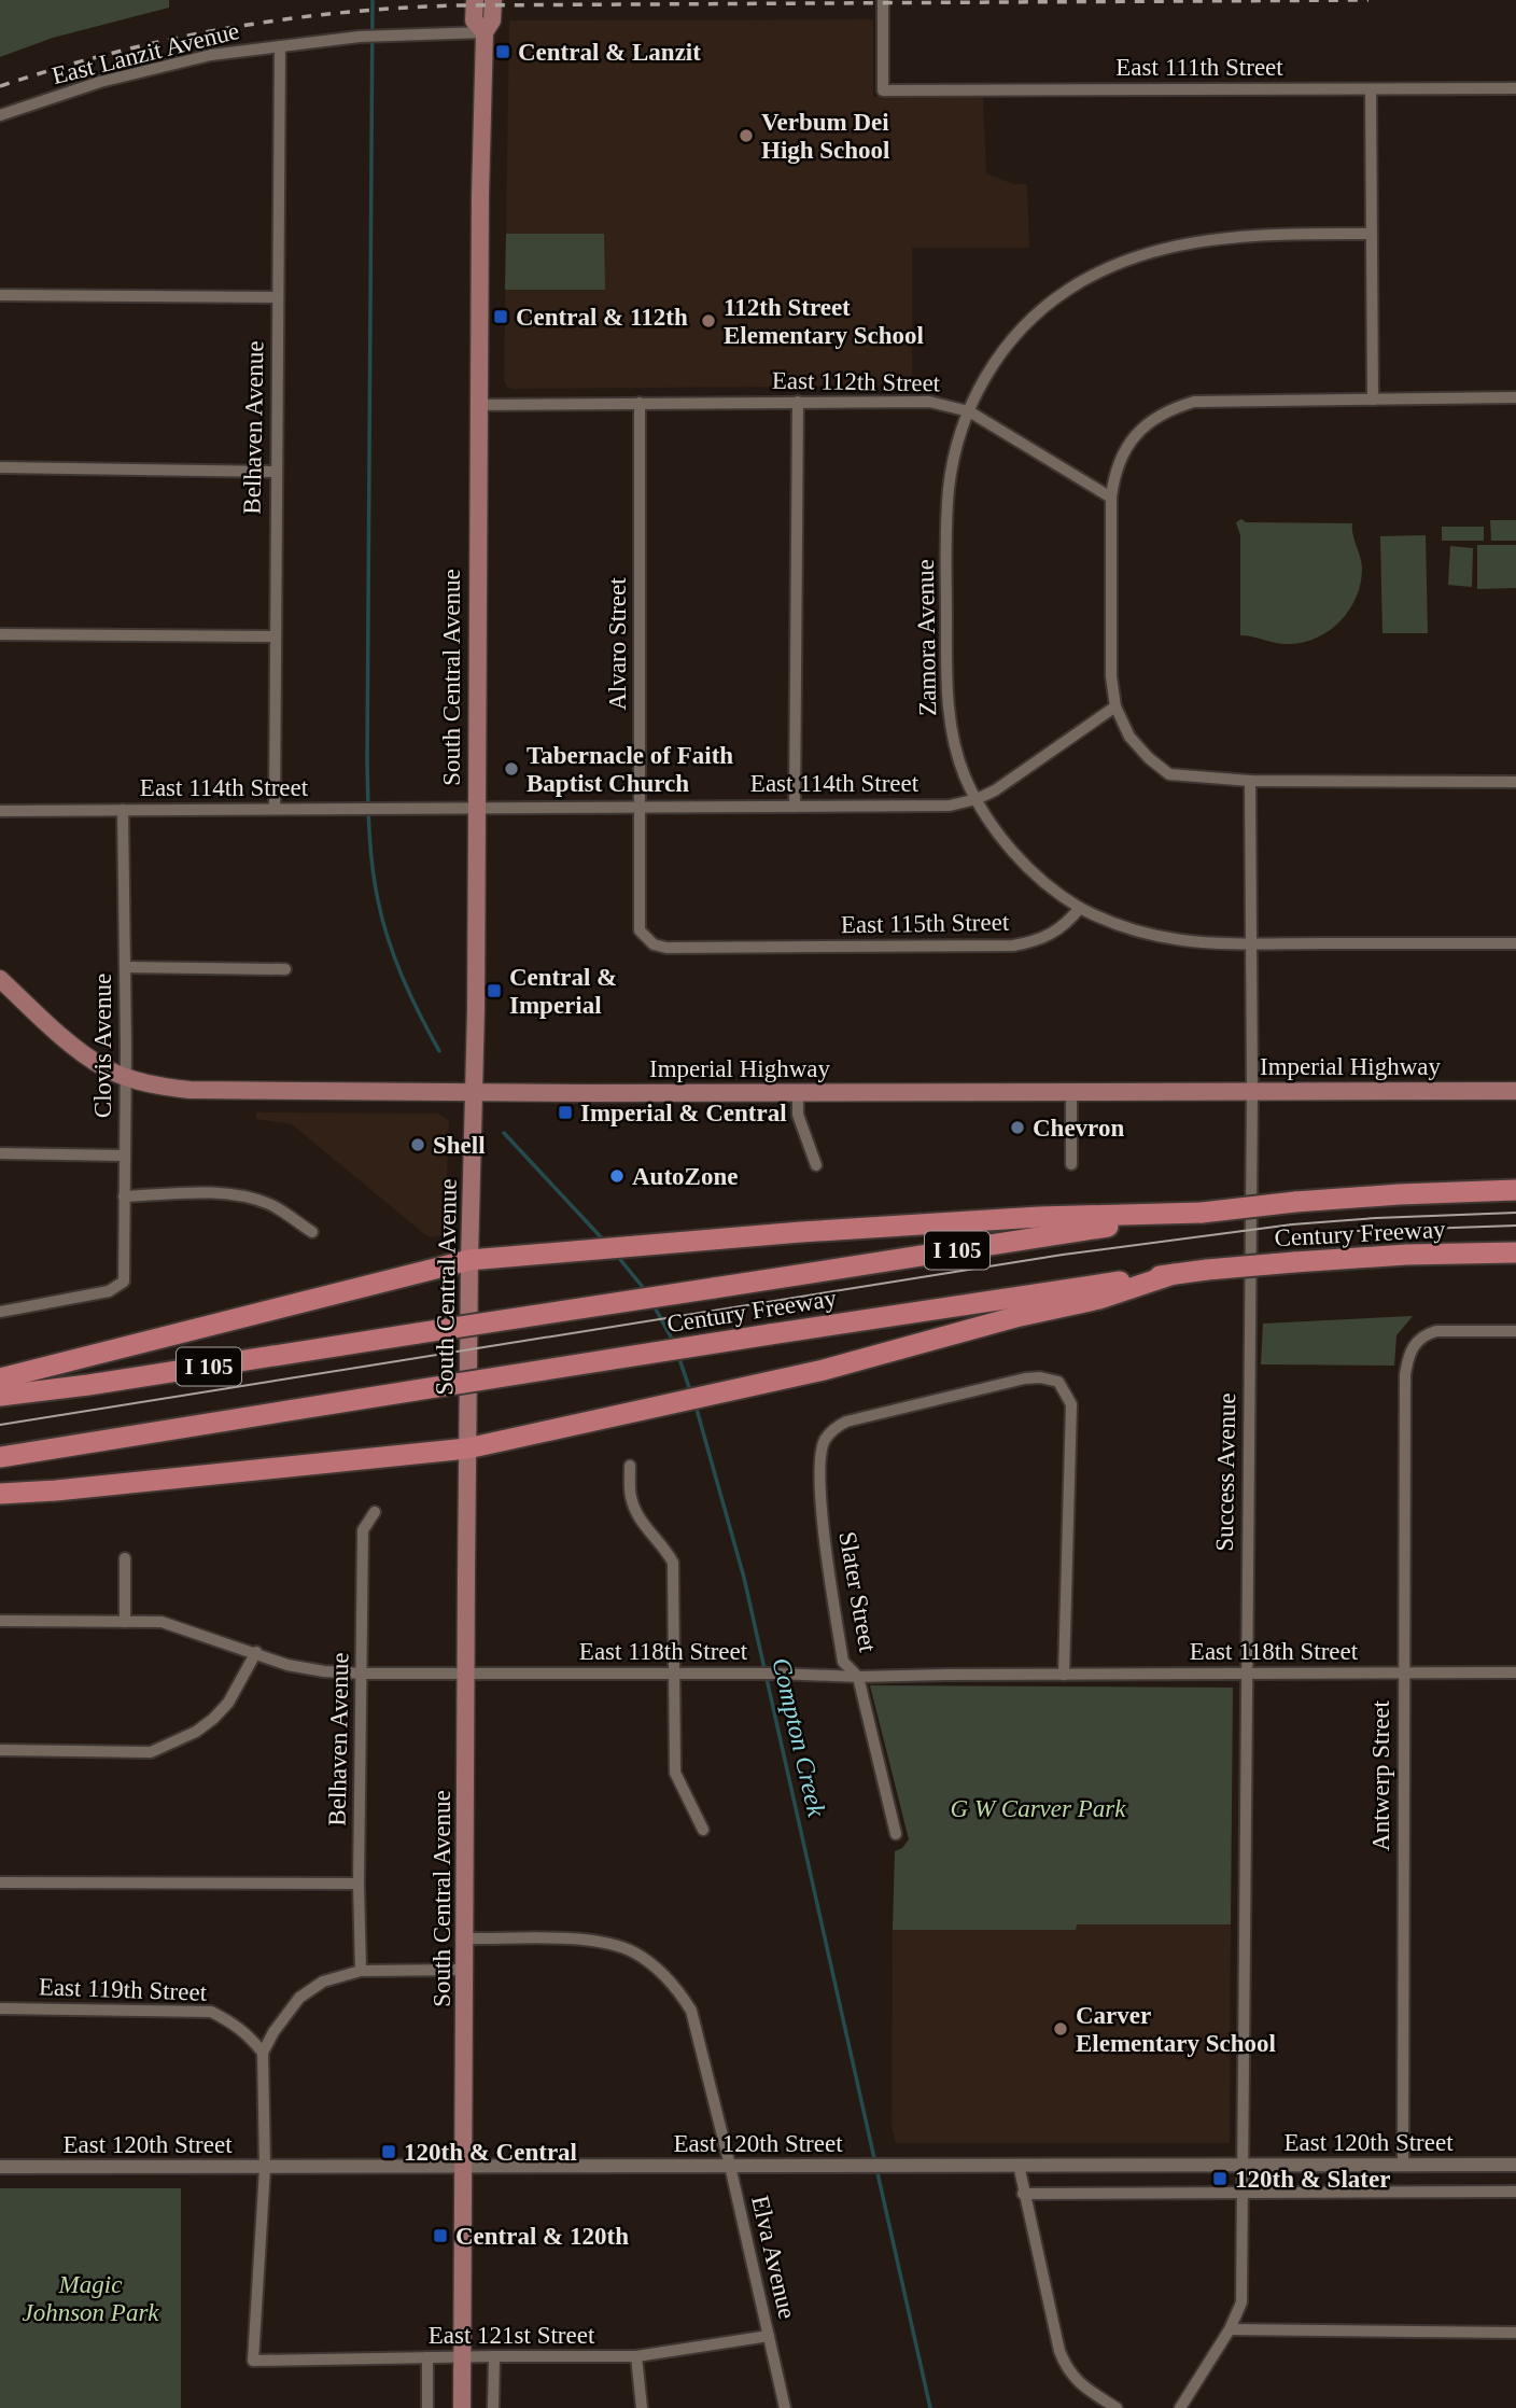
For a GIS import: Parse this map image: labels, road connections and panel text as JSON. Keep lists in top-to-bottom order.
{
  "streets": {
    "highway": ["Century Freeway", "I 105"],
    "main road": ["South Central Avenue", "Imperial Highway"],
    "street": [
      "East Lanzit Avenue",
      "East 111th Street",
      "East 112th Street",
      "Belhaven Avenue",
      "Zamora Avenue",
      "Alvaro Street",
      "East 114th Street",
      "East 115th Street",
      "Clovis Avenue",
      "Success Avenue",
      "Slater Street",
      "East 118th Street",
      "Antwerp Street",
      "East 119th Street",
      "East 120th Street",
      "Elva Avenue",
      "East 121st Street"
    ]
  },
  "crossings": [
    ["East Lanzit Avenue", "Belhaven Avenue"],
    ["East Lanzit Avenue", "South Central Avenue"],
    ["East 112th Street", "Zamora Avenue"],
    ["East 112th Street", "Alvaro Street"],
    ["East 112th Street", "South Central Avenue"],
    ["Belhaven Avenue", "East 114th Street"],
    ["Belhaven Avenue", "East 118th Street"],
    ["Zamora Avenue", "East 114th Street"],
    ["Zamora Avenue", "East 115th Street"],
    ["Alvaro Street", "East 114th Street"],
    ["Alvaro Street", "East 115th Street"],
    ["South Central Avenue", "East 114th Street"],
    ["South Central Avenue", "Imperial Highway"],
    ["South Central Avenue", "East 118th Street"],
    ["South Central Avenue", "East 120th Street"],
    ["South Central Avenue", "Elva Avenue"],
    ["South Central Avenue", "East 121st Street"],
    ["East 114th Street", "Clovis Avenue"],
    ["Clovis Avenue", "Imperial Highway"],
    ["Imperial Highway", "Success Avenue"],
    ["Success Avenue", "East 118th Street"],
    ["Success Avenue", "East 120th Street"],
    ["Slater Street", "East 118th Street"],
    ["East 118th Street", "Antwerp Street"],
    ["Antwerp Street", "East 120th Street"],
    ["East 120th Street", "Elva Avenue"],
    ["East 120th Street", "East 121st Street"],
    ["Elva Avenue", "East 121st Street"]
  ],
  "water": ["Compton Creek"],
  "parks": ["G W Carver Park", "Magic Johnson Park"],
  "places": {
    "transit": [
      "Central & Lanzit",
      "Central & 112th",
      "Central & Imperial",
      "Imperial & Central",
      "120th & Central",
      "120th & Slater",
      "Central & 120th"
    ],
    "other": [
      "Verbum Dei High School",
      "112th Street Elementary School",
      "Tabernacle of Faith Baptist Church",
      "Chevron",
      "Shell",
      "AutoZone",
      "Carver Elementary School"
    ]
  }
}
